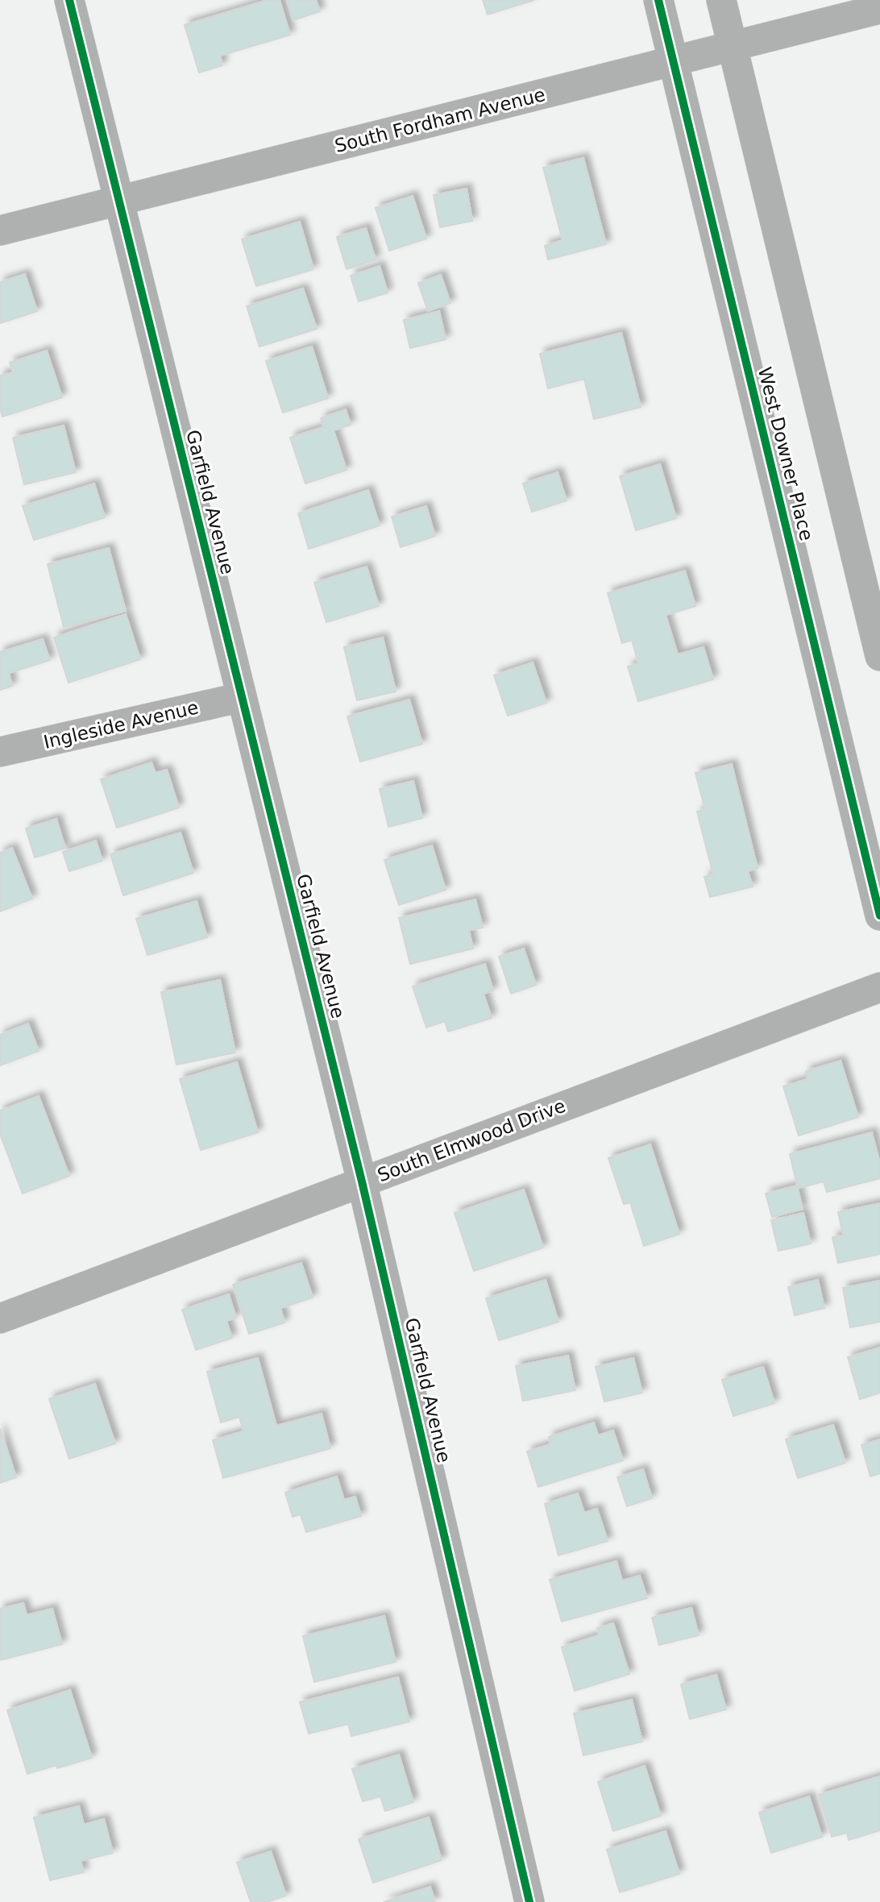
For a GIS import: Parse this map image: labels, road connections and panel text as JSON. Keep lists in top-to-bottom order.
{
  "streets": {
    "street": [
      "South Fordham Avenue",
      "West Downer Place",
      "Garfield Avenue",
      "Ingleside Avenue",
      "South Elmwood Drive"
    ]
  },
  "crossings": [
    ["South Fordham Avenue", "West Downer Place"],
    ["South Fordham Avenue", "Garfield Avenue"],
    ["Garfield Avenue", "Ingleside Avenue"],
    ["Garfield Avenue", "South Elmwood Drive"]
  ]
}
